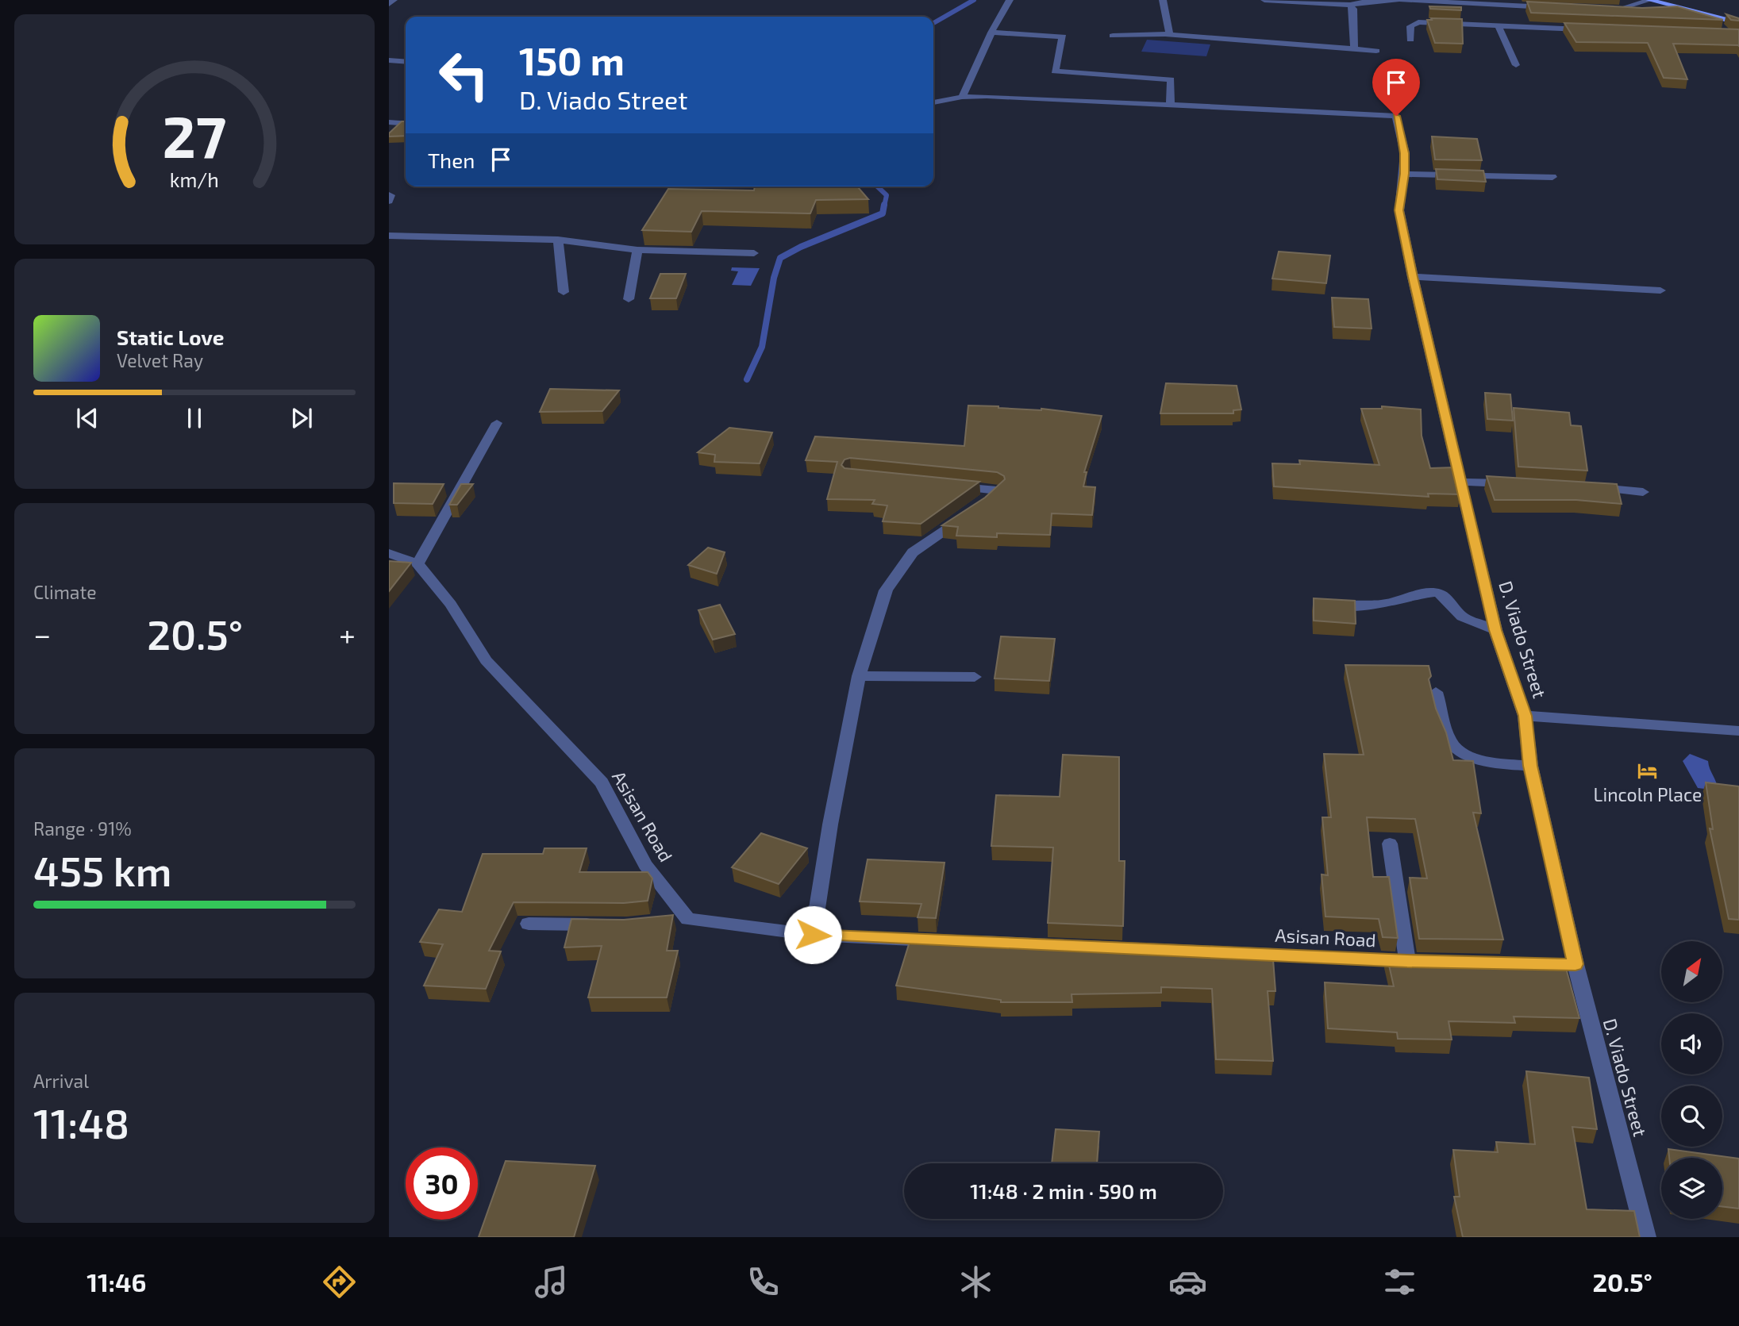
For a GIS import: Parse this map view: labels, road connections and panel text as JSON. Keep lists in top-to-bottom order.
{
  "streets": {
    "street": ["D. Viado Street", "Asisan Road"]
  },
  "places": {
    "hotel": ["Lincoln Place"]
  },
  "north": "top right",
  "page": {
    "turn": ["150 m", "D. Viado Street"],
    "then": "Then",
    "song": ["Static Love", "Velvet Ray"],
    "tile": [
      "Climate",
      ["Range · 91%", "455 km"],
      ["Arrival", "11:48"]
    ],
    "heat": ["−", "20.5°", "+"],
    "limit": "30",
    "trip": "11:48 · 2 min · 590 m",
    "tabs": ["11:46", "20.5°"],
    "gauge": ["27", "km/h"]
  }
}
